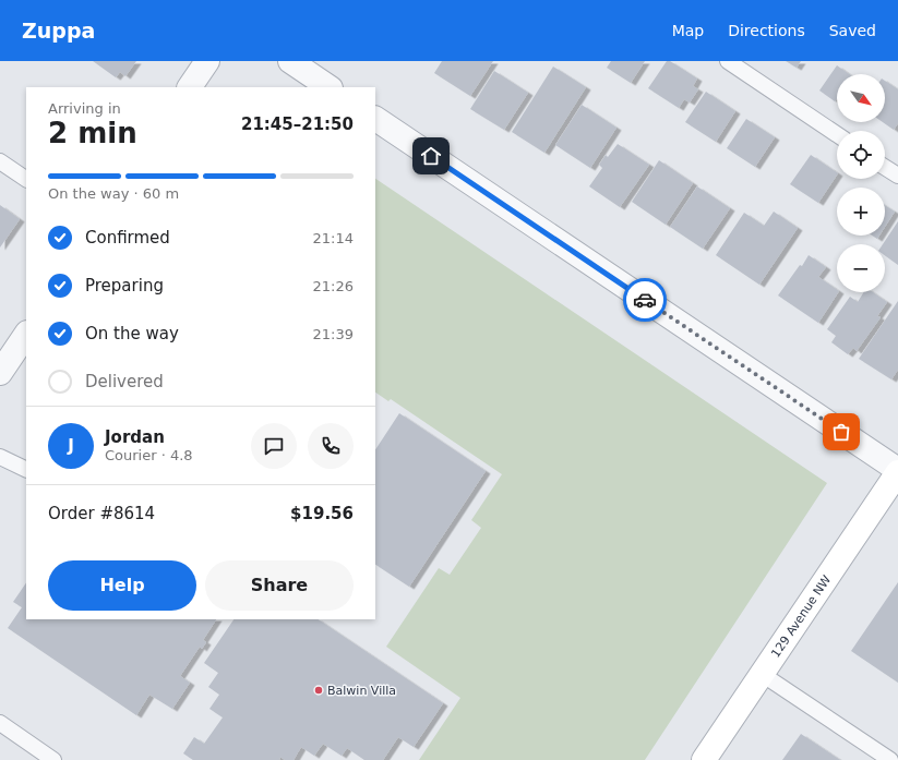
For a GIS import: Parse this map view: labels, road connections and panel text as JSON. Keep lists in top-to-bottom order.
{
  "streets": {
    "street": ["129 Avenue NW"]
  },
  "places": ["Balwin Villa"],
  "north": "bottom right",
  "page": {
    "header": "Zuppa",
    "nav": ["Map", "Directions", "Saved"],
    "map_buttons": ["+", "−"],
    "heading": ["2 min", "Arriving in", "21:45–21:50"],
    "panel": [
      "Jordan",
      "Courier · 4.8",
      "Order #8614",
      "$19.56"
    ],
    "bar": "On the way · 60 m",
    "list": [
      ["Confirmed", "21:14"],
      ["Preparing", "21:26"],
      ["On the way", "21:39"],
      "Delivered"
    ],
    "round": "J",
    "buttons": ["Help", "Share"]
  }
}
